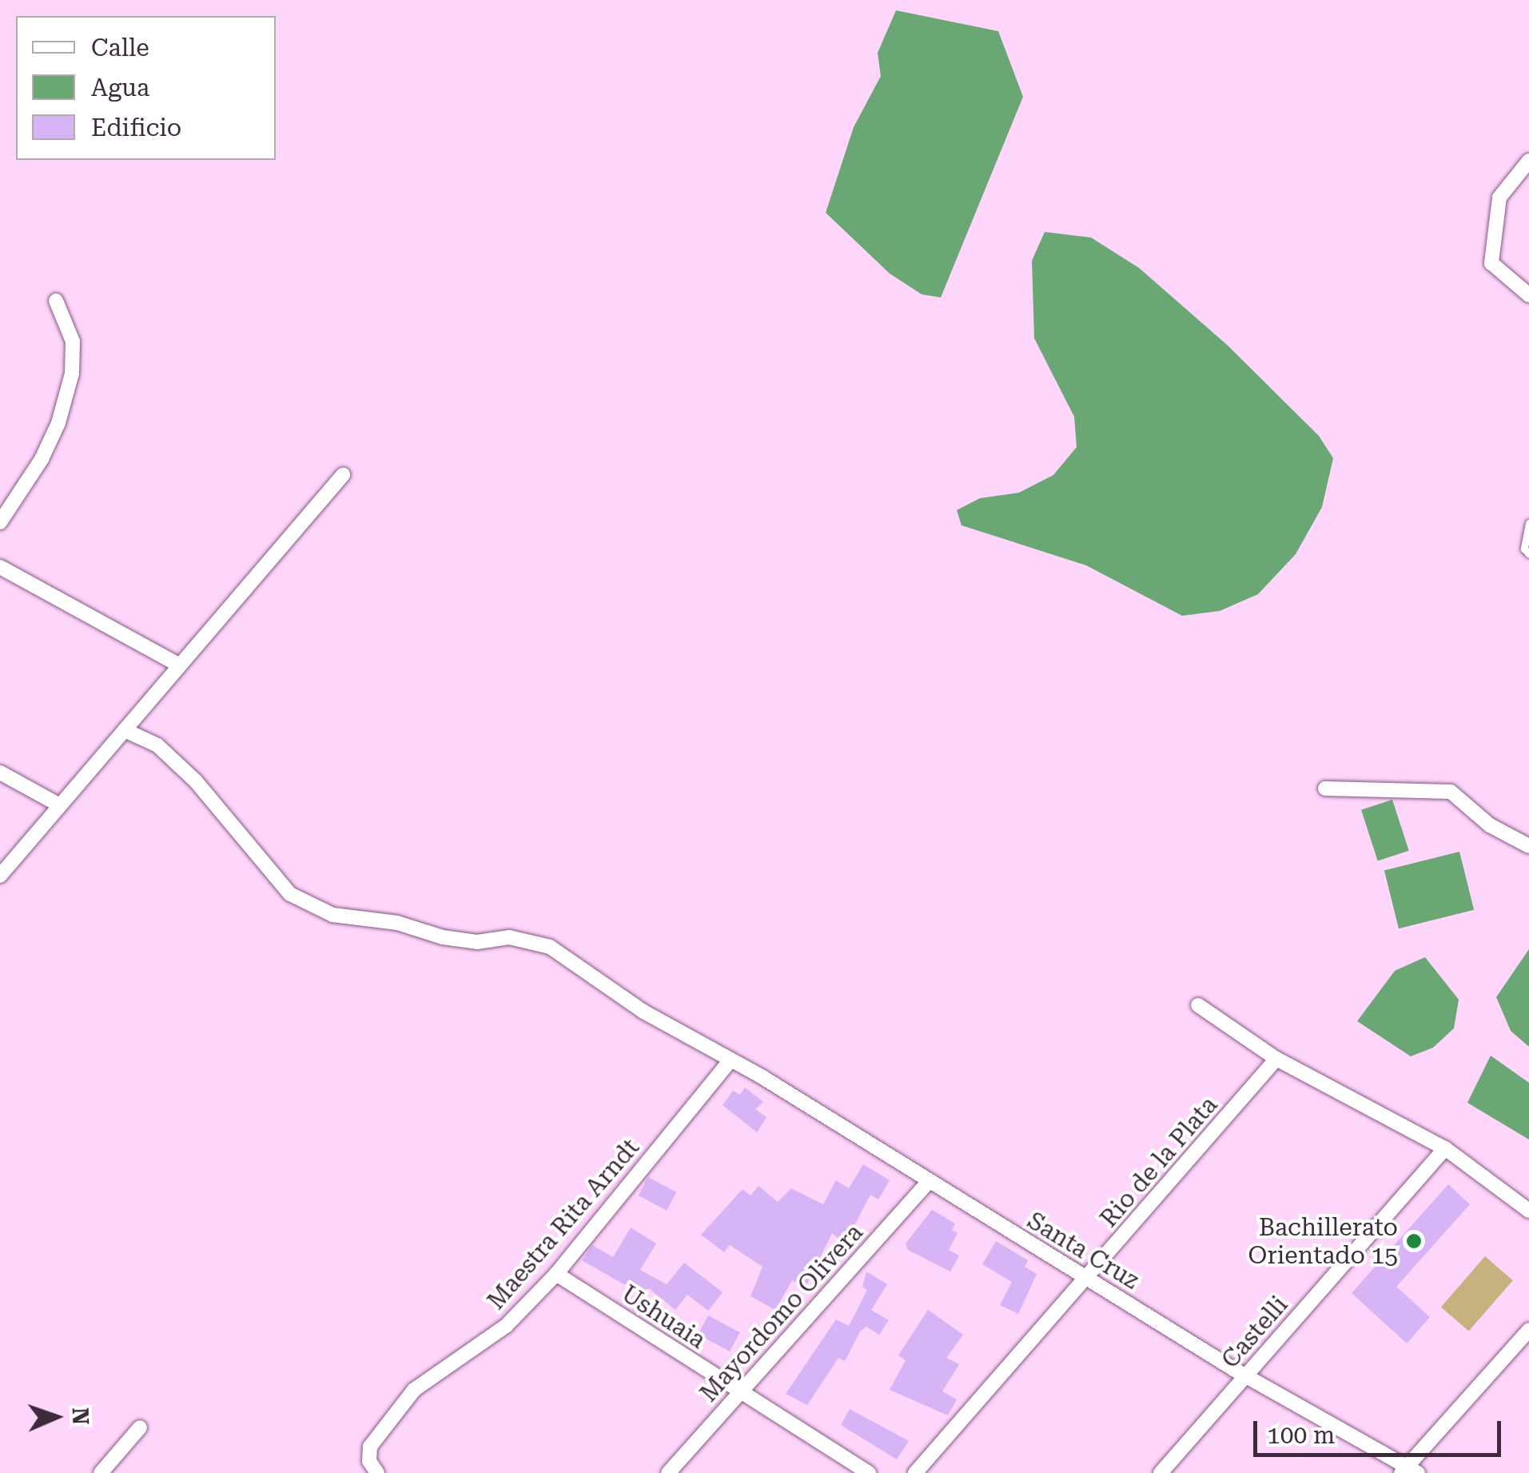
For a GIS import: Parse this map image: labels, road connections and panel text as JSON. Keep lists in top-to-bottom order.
{
  "streets": {
    "street": [
      "Rio de la Plata",
      "Maestra Rita Arndt",
      "Santa Cruz",
      "Mayordomo Olivera",
      "Ushuaia",
      "Castelli"
    ]
  },
  "crossings": [
    ["Rio de la Plata", "Santa Cruz"],
    ["Maestra Rita Arndt", "Santa Cruz"],
    ["Maestra Rita Arndt", "Ushuaia"],
    ["Santa Cruz", "Mayordomo Olivera"],
    ["Santa Cruz", "Castelli"],
    ["Mayordomo Olivera", "Ushuaia"]
  ],
  "places": ["Bachillerato Orientado 15"],
  "legend": ["Calle", "Agua", "Edificio"],
  "scale_bar": "100 m",
  "north": "right"
}
